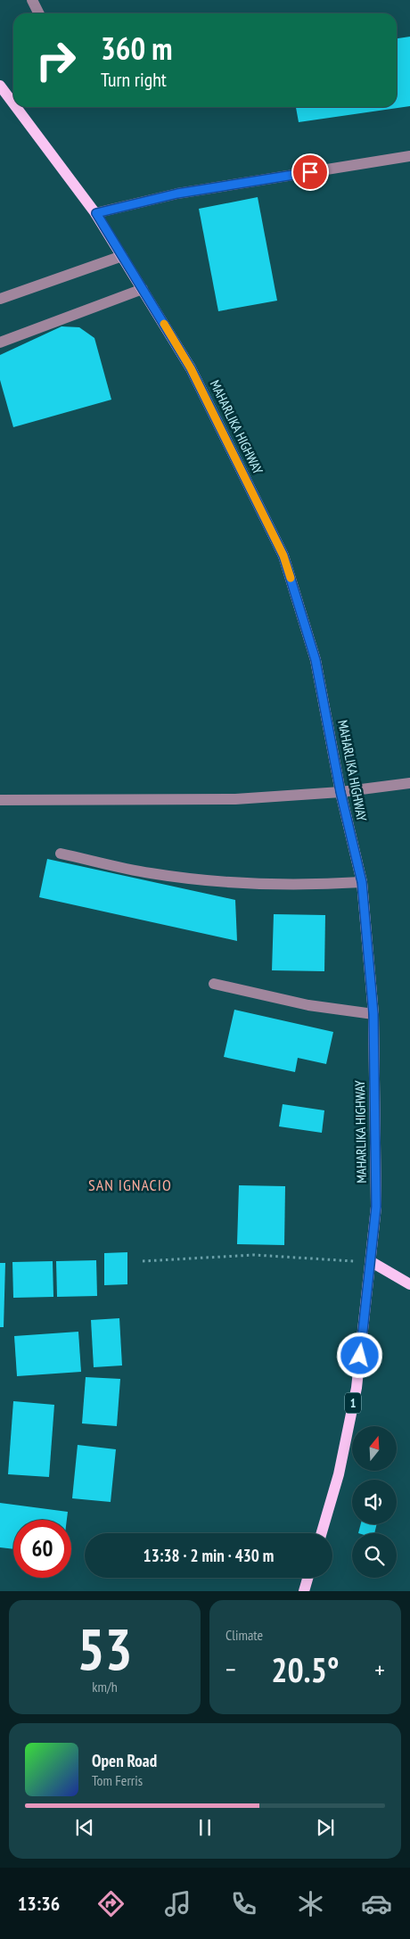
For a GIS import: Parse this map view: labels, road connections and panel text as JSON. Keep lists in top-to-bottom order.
{
  "streets": {
    "main road": ["MAHARLIKA HIGHWAY", "1"]
  },
  "districts": ["SAN IGNACIO"],
  "north": "top",
  "page": {
    "turn": ["360 m", "Turn right"],
    "limit": "60",
    "trip": "13:38 · 2 min · 430 m",
    "tile": [
      ["53", "km/h"],
      "Climate"
    ],
    "heat": ["−", "20.5°", "+"],
    "song": ["Open Road", "Tom Ferris"],
    "tabs": "13:36"
  }
}
